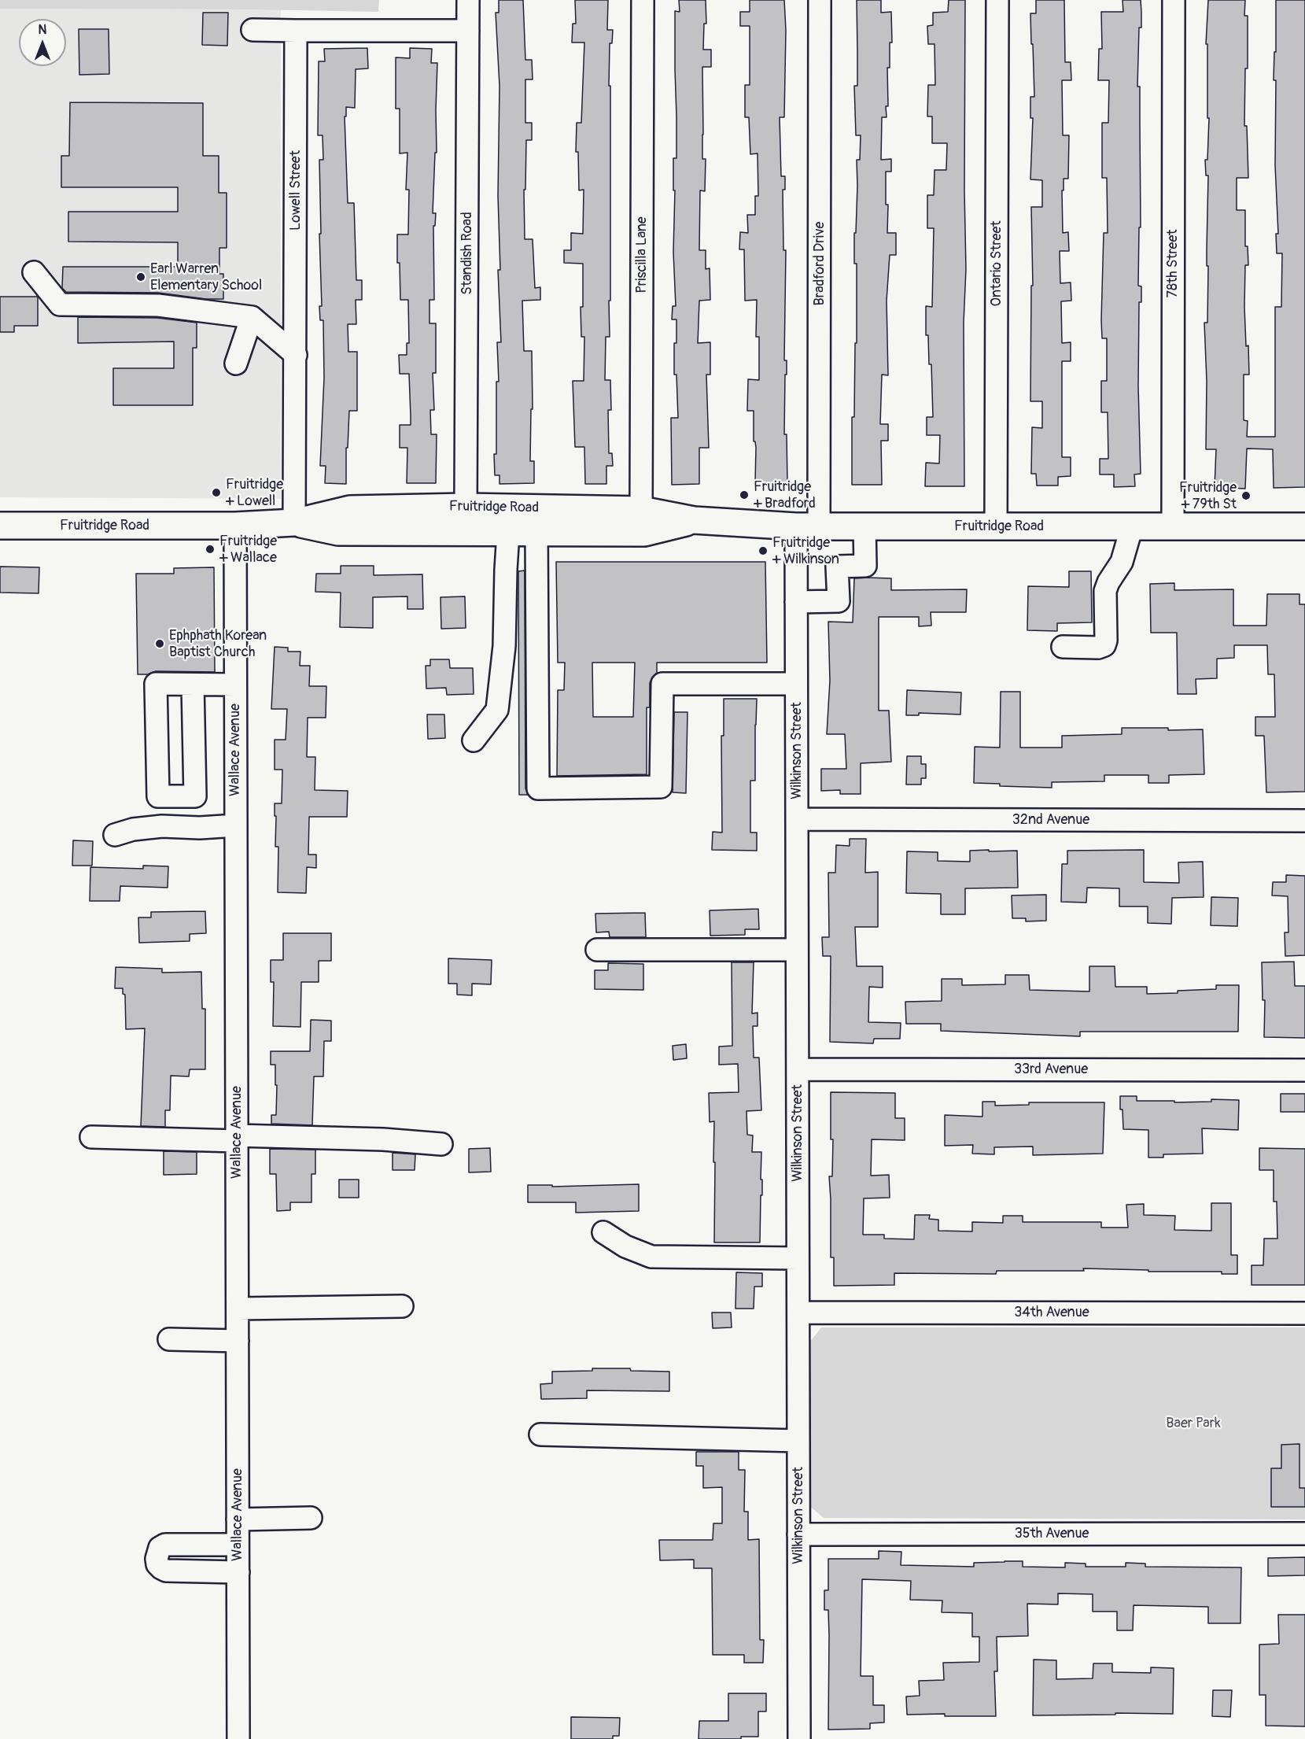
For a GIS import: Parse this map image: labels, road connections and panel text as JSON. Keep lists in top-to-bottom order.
{
  "streets": {
    "main road": ["Fruitridge Road"],
    "street": [
      "Lowell Street",
      "Standish Road",
      "Priscilla Lane",
      "Bradford Drive",
      "Ontario Street",
      "78th Street",
      "Wallace Avenue",
      "Wilkinson Street",
      "32nd Avenue",
      "33rd Avenue",
      "34th Avenue",
      "35th Avenue"
    ]
  },
  "crossings": [
    ["Lowell Street", "Fruitridge Road"],
    ["Standish Road", "Fruitridge Road"],
    ["Priscilla Lane", "Fruitridge Road"],
    ["Bradford Drive", "Fruitridge Road"],
    ["Bradford Drive", "Wilkinson Street"],
    ["Ontario Street", "Fruitridge Road"],
    ["78th Street", "Fruitridge Road"],
    ["Fruitridge Road", "Wallace Avenue"],
    ["Fruitridge Road", "Wilkinson Street"],
    ["Wilkinson Street", "32nd Avenue"],
    ["Wilkinson Street", "33rd Avenue"],
    ["Wilkinson Street", "34th Avenue"],
    ["Wilkinson Street", "35th Avenue"]
  ],
  "parks": ["Baer Park"],
  "places": [
    "Earl Warren Elementary School",
    "Fruitridge + Lowell",
    "Fruitridge + Bradford",
    "Fruitridge + 79th St",
    "Fruitridge + Wallace",
    "Fruitridge + Wilkinson",
    "Ephphath Korean Baptist Church"
  ],
  "north": "top"
}
